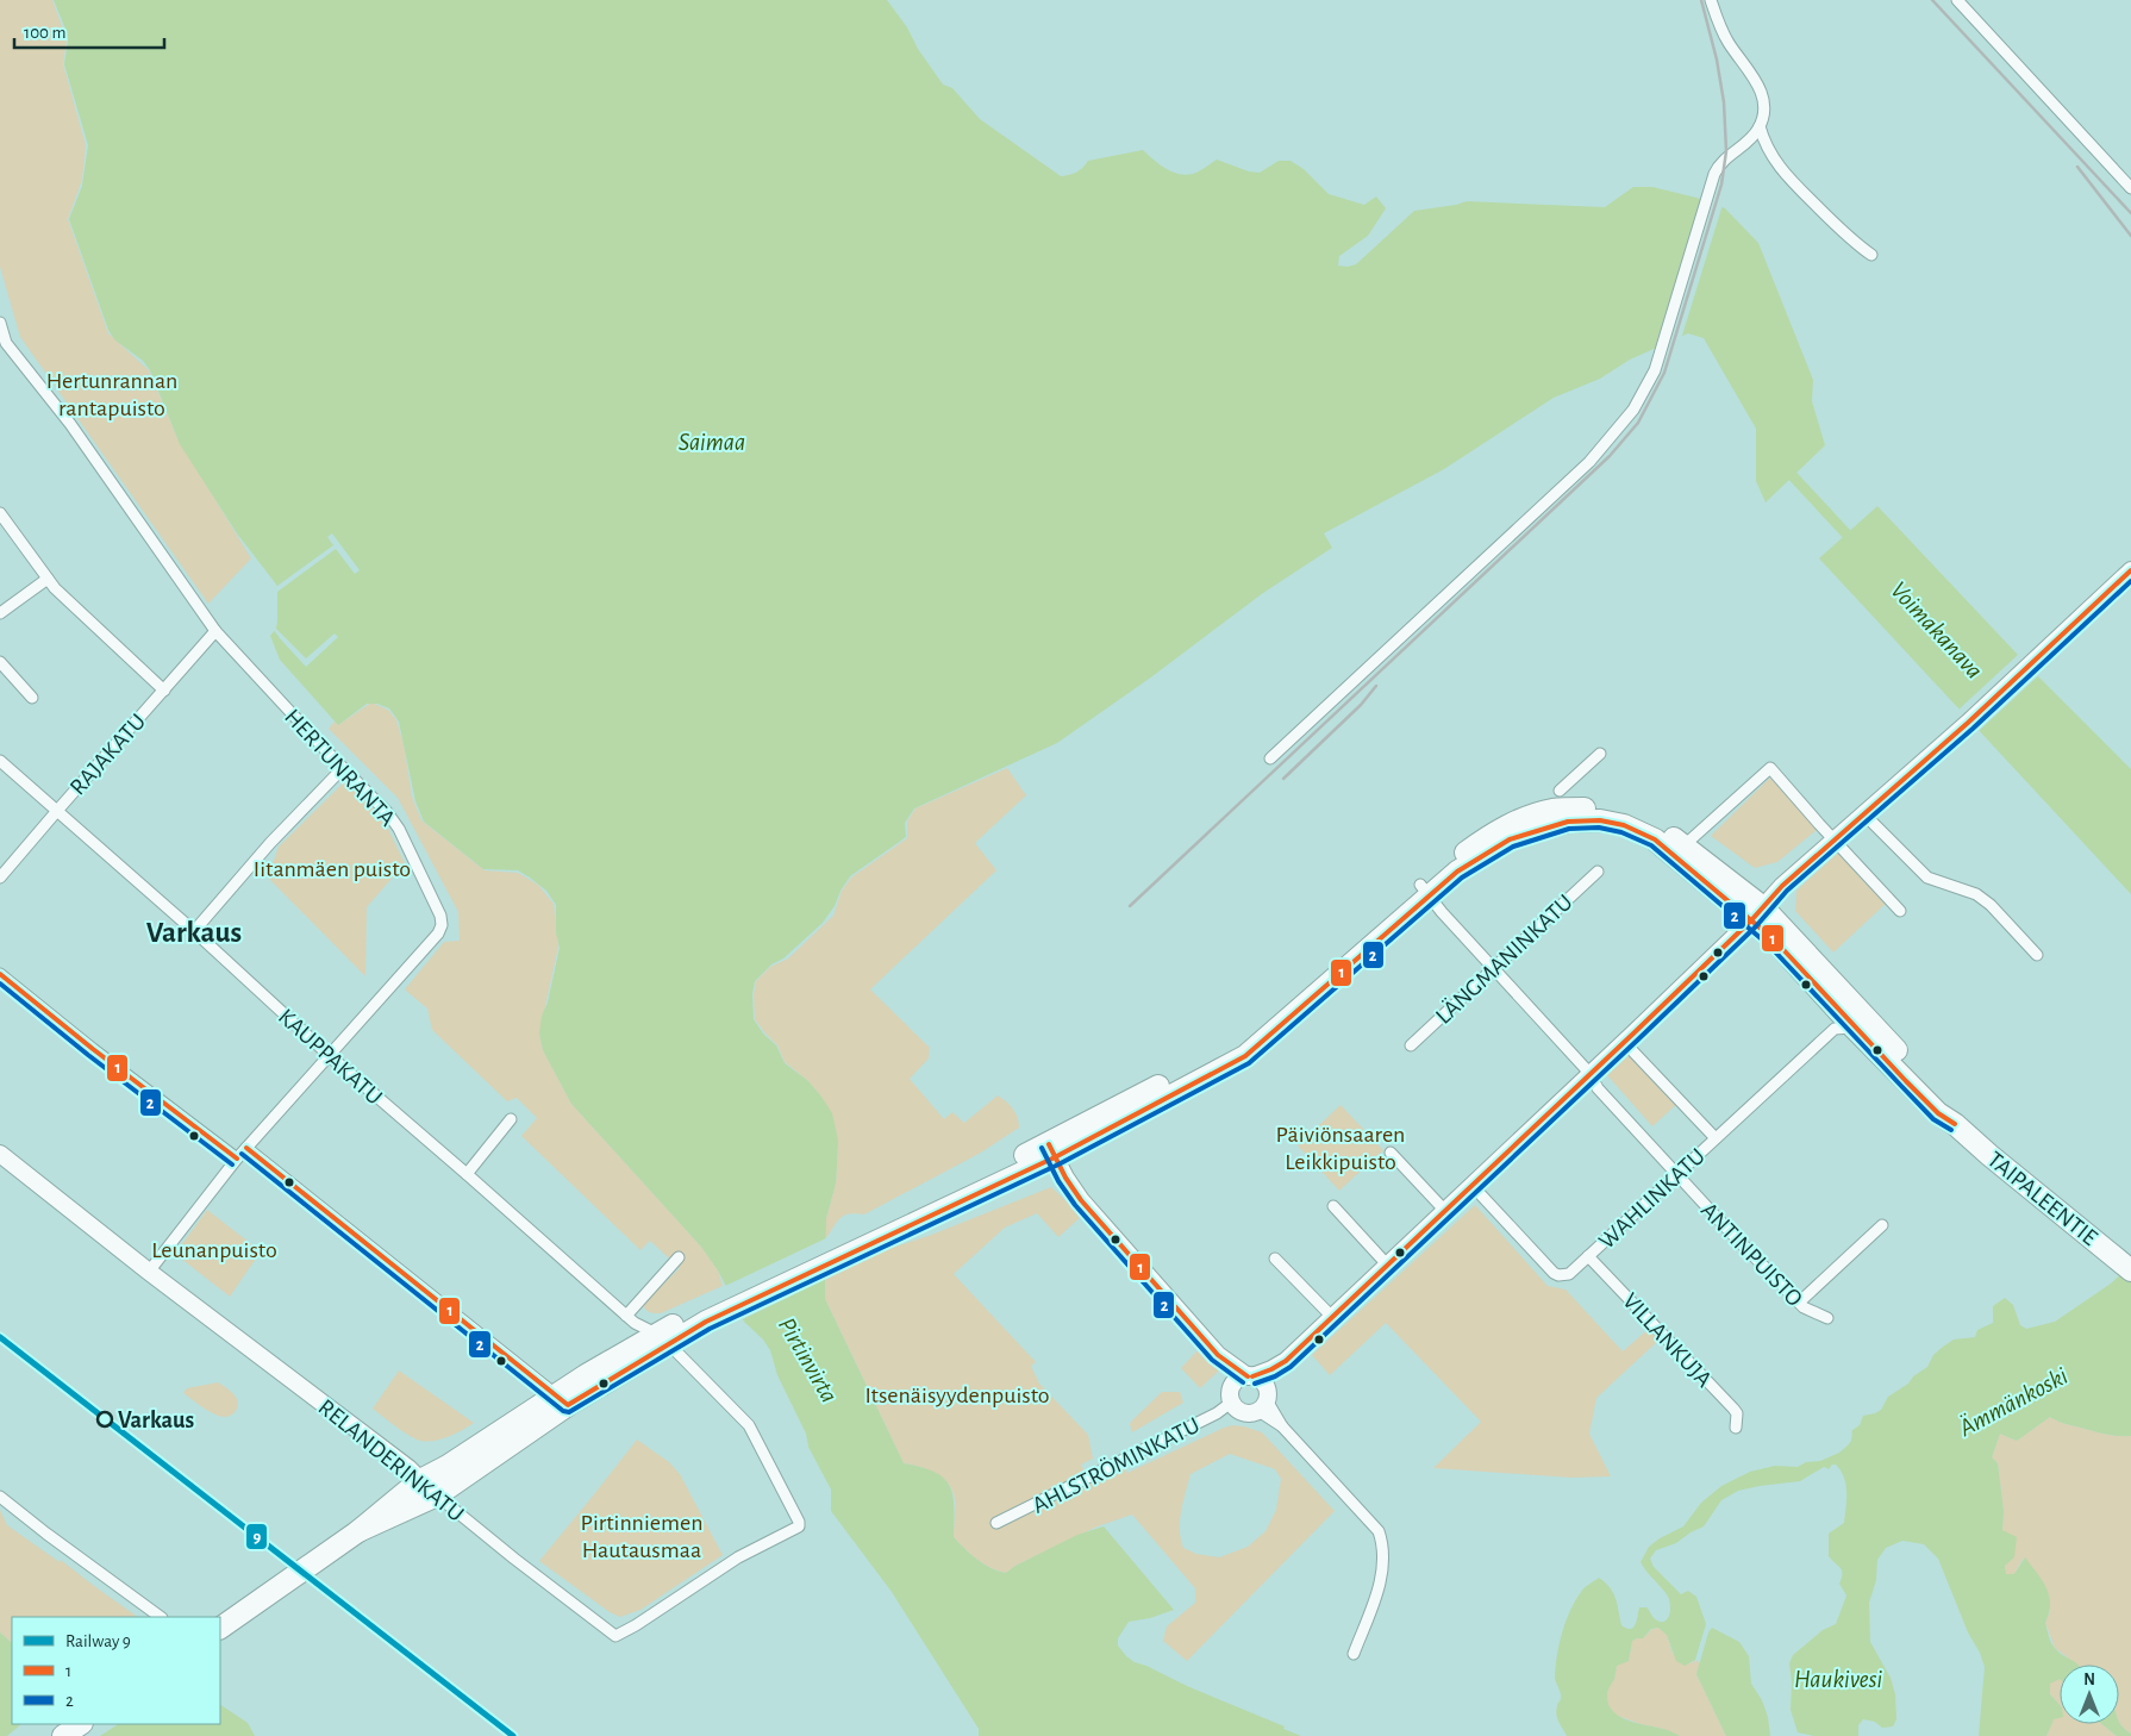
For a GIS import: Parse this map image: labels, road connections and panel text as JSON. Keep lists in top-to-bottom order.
{
  "streets": {
    "highway": ["TAIPALEENTIE"],
    "street": [
      "RAJAKATU",
      "HERTUNRANTA",
      "LÄNGMANINKATU",
      "KAUPPAKATU",
      "WAHLINKATU",
      "ANTINPUISTO",
      "VILLANKUJA",
      "RELANDERINKATU",
      "AHLSTRÖMINKATU"
    ]
  },
  "crossings": [
    ["RAJAKATU", "HERTUNRANTA"],
    ["RAJAKATU", "KAUPPAKATU"],
    ["HERTUNRANTA", "KAUPPAKATU"],
    ["LÄNGMANINKATU", "ANTINPUISTO"],
    ["KAUPPAKATU", "TAIPALEENTIE"],
    ["KAUPPAKATU", "RELANDERINKATU"],
    ["WAHLINKATU", "TAIPALEENTIE"],
    ["WAHLINKATU", "ANTINPUISTO"],
    ["WAHLINKATU", "VILLANKUJA"],
    ["TAIPALEENTIE", "ANTINPUISTO"]
  ],
  "districts": ["Varkaus"],
  "water": [
    "Saimaa",
    "Voimakanava",
    "Pirtinvirta",
    "Ämmänkoski",
    "Haukivesi"
  ],
  "parks": [
    "Hertunrannan rantapuisto",
    "Iitanmäen puisto",
    "Päiviönsaaren Leikkipuisto",
    "Leunanpuisto",
    "Itsenäisyydenpuisto",
    "Pirtinniemen Hautausmaa"
  ],
  "places": ["Varkaus"],
  "lines": ["transit line 1", "transit line 2", "rail line 9"],
  "legend": ["Railway 9", "1", "2"],
  "scale_bar": "100 m",
  "north": "top"
}
